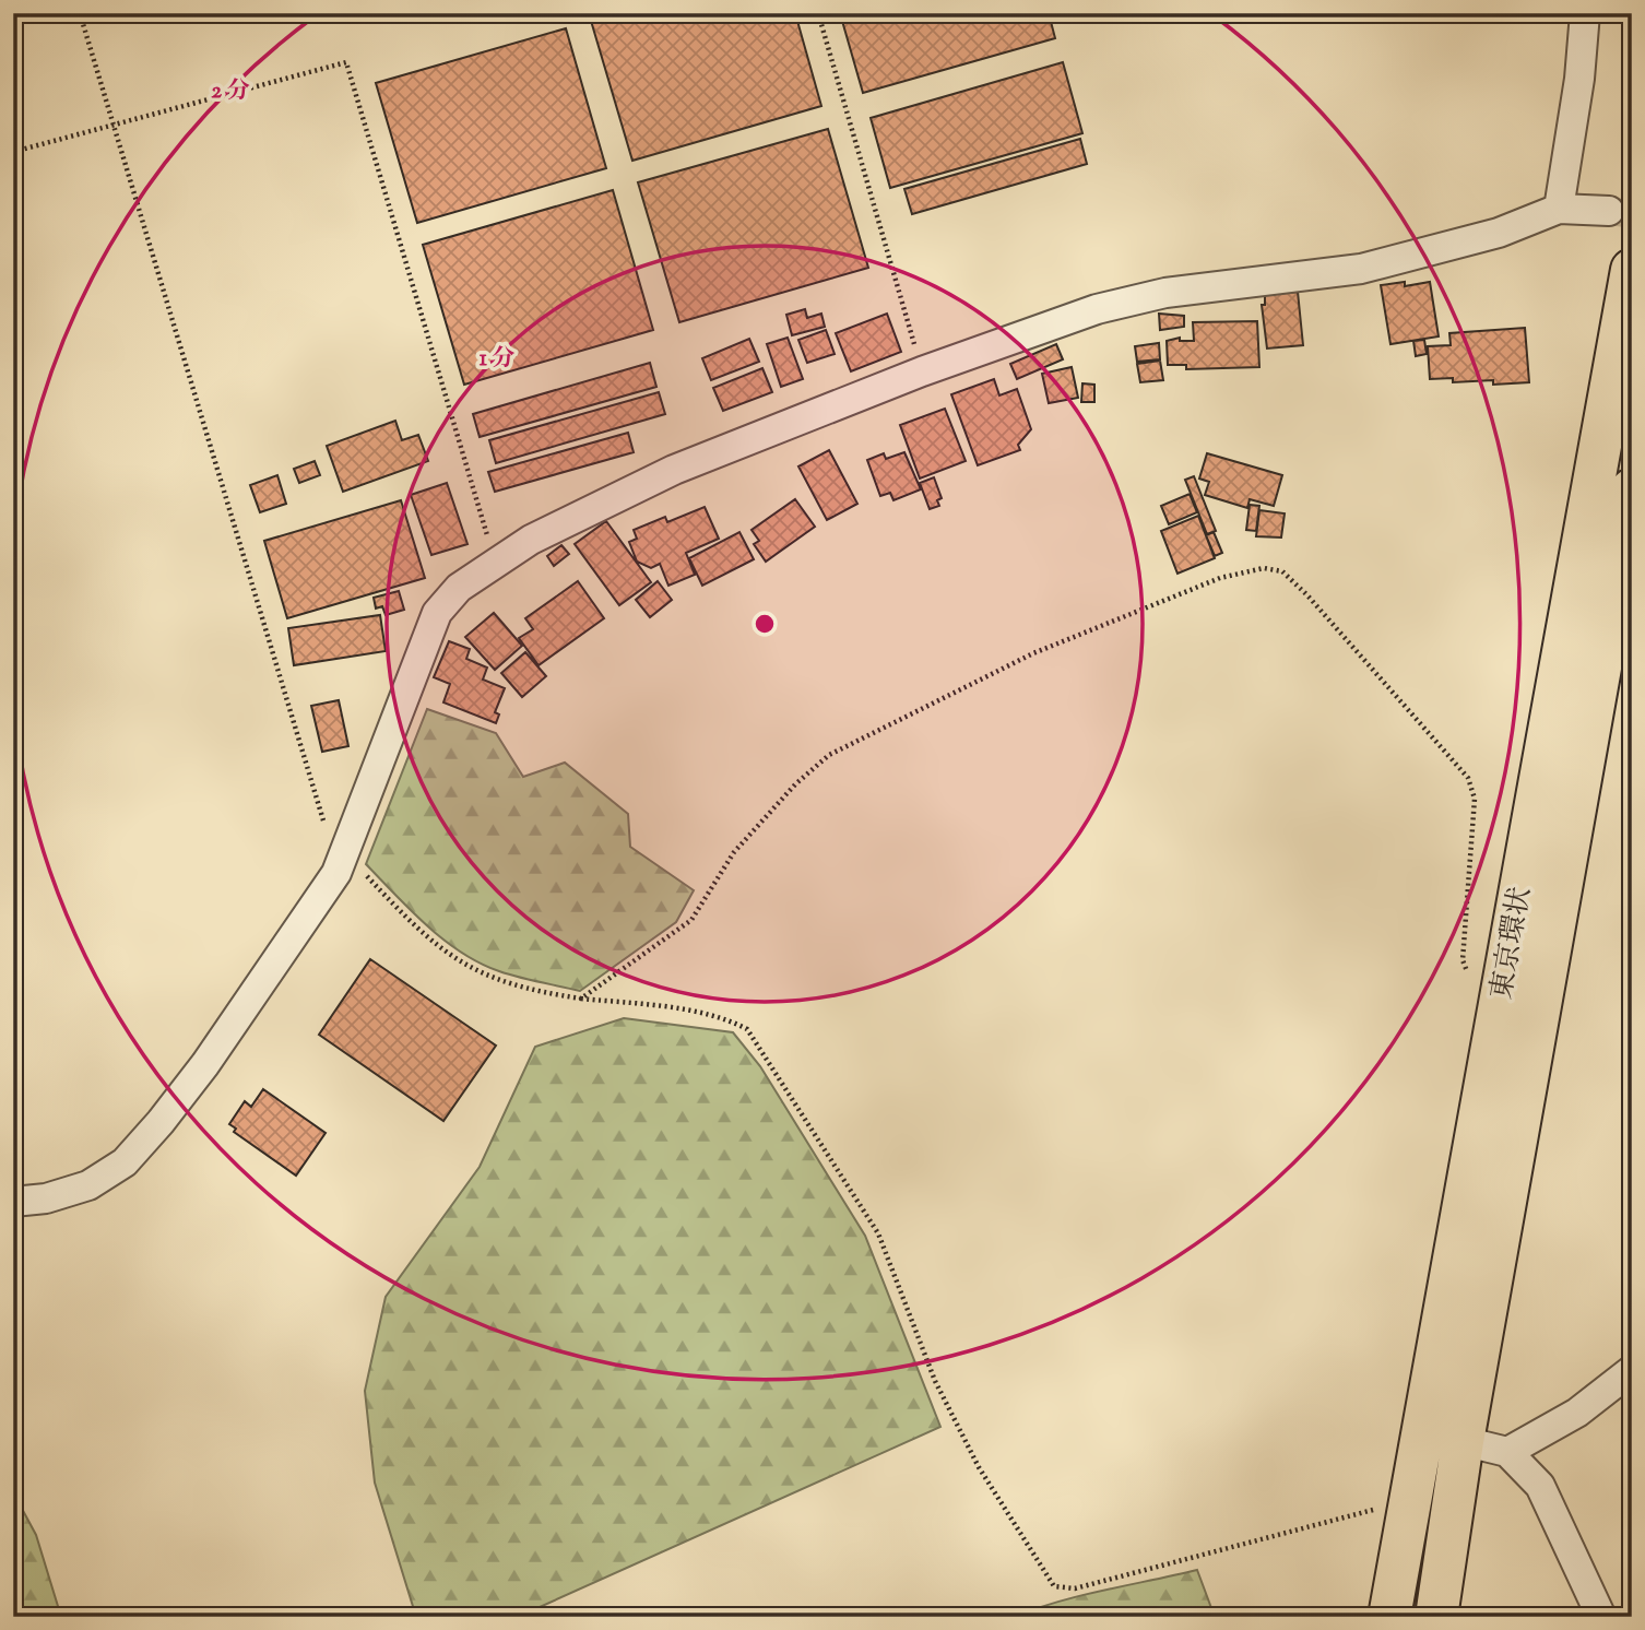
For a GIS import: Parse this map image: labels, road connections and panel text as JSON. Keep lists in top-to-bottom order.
{
  "streets": {
    "highway": ["東京環状"]
  },
  "rings": ["2 分", "1 分"]
}
